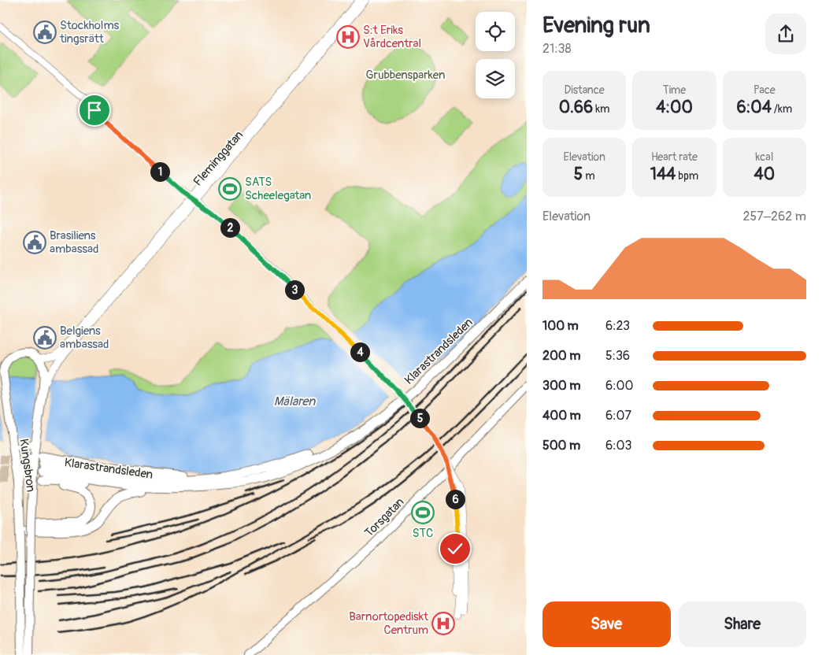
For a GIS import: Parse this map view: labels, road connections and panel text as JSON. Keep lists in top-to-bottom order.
{
  "streets": {
    "highway": ["Klarastrandsleden"],
    "main road": ["Kungsbron", "Torsgatan"],
    "street": ["Fleminggatan"]
  },
  "crossings": [
    ["Fleminggatan", "Kungsbron"],
    ["Klarastrandsleden", "Kungsbron"]
  ],
  "water": ["Mälaren"],
  "parks": ["Grubbensparken"],
  "places": {
    "public building": ["Stockholms tingsrätt", "Brasiliens ambassad", "Belgiens ambassad"],
    "hospital": ["S:t Eriks Vårdcentral", "Barnortopediskt Centrum"],
    "sports": ["SATS Scheelegatan", "STC"]
  },
  "page": {
    "heading": ["Evening run", "21:38"],
    "stats": [
      ["Distance", "0.66 km"],
      ["Time", "4:00"],
      ["Pace", "6:04 /km"],
      ["Elevation", "5 m"],
      ["Heart rate", "144 bpm"],
      ["kcal", "40"]
    ],
    "pins": [
      "1",
      "2",
      "3",
      "4",
      "5",
      "6"
    ],
    "chart": ["Elevation", "257–262 m"],
    "list": [
      {
        "name": "100 m",
        "note": "6:23"
      },
      {
        "name": "200 m",
        "note": "5:36"
      },
      {
        "name": "300 m",
        "note": "6:00"
      },
      {
        "name": "400 m",
        "note": "6:07"
      },
      {
        "name": "500 m",
        "note": "6:03"
      }
    ],
    "buttons": ["Save", "Share"]
  }
}
